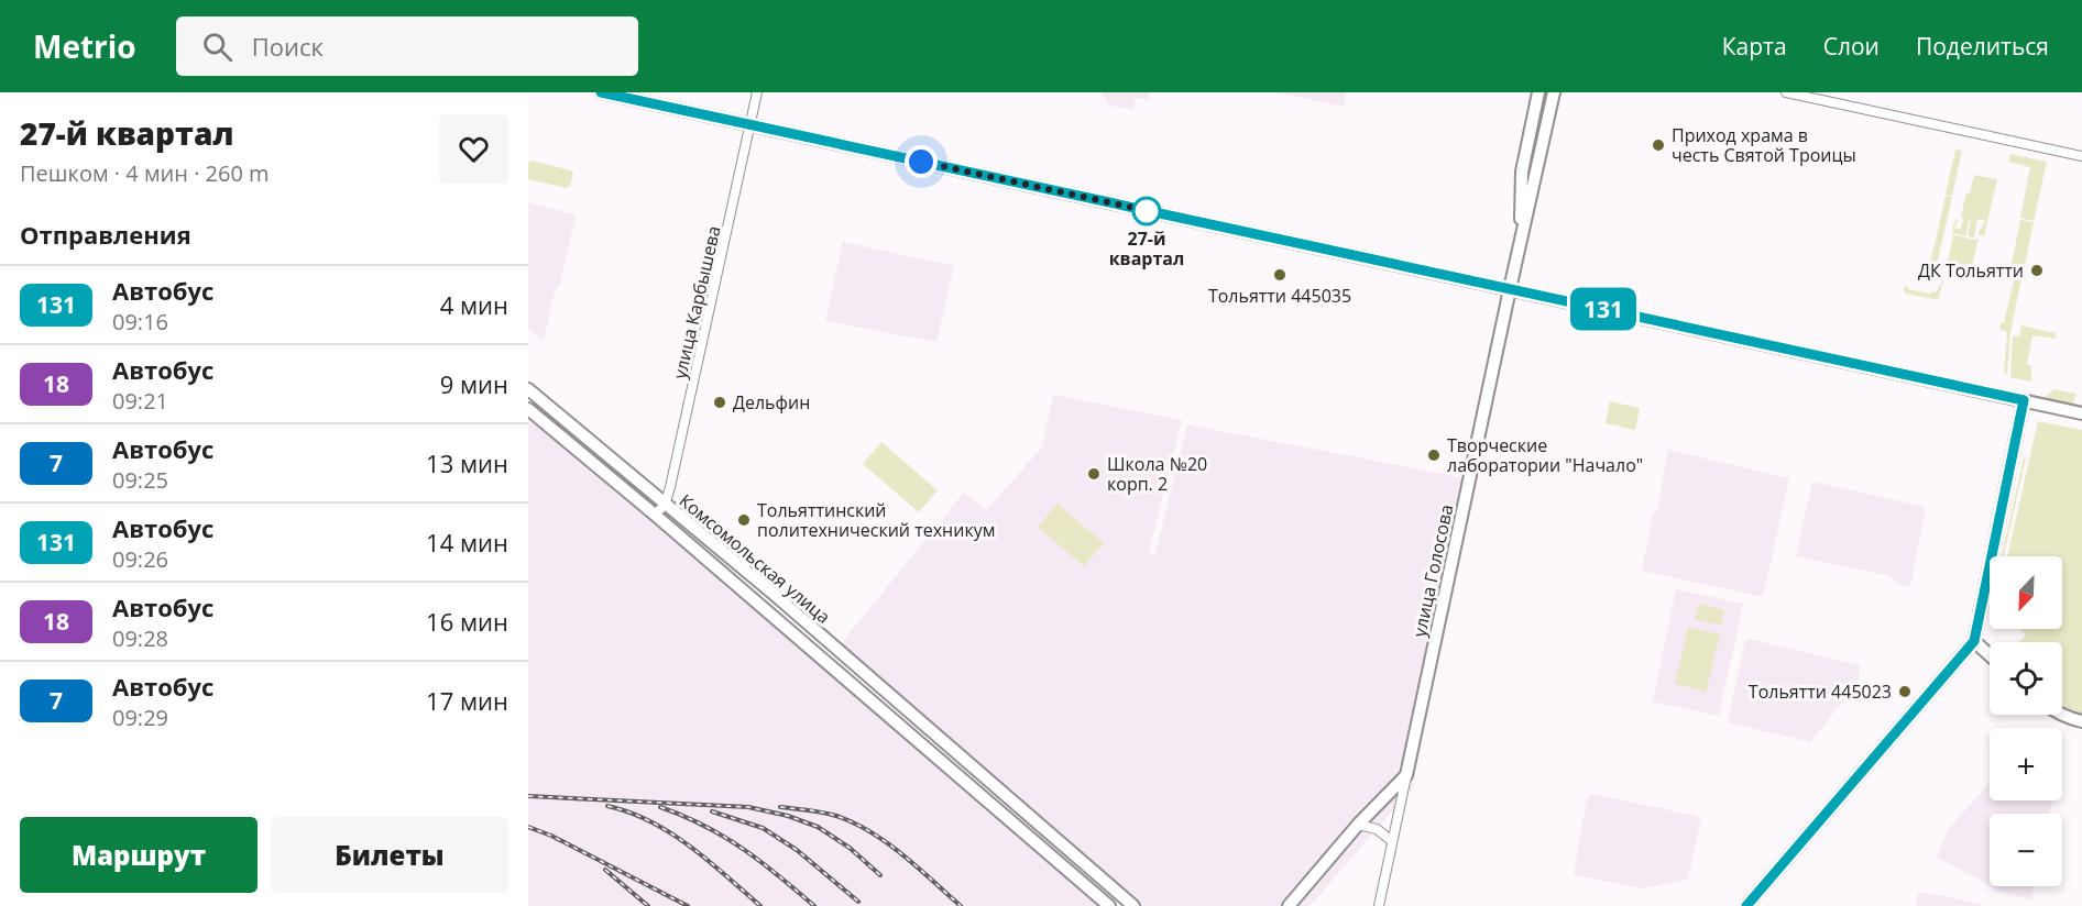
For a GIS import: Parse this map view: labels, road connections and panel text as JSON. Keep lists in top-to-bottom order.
{
  "streets": {
    "main road": ["Комсомольская улица", "улица Голосова"],
    "street": ["улица Карбышева"]
  },
  "crossings": [
    ["улица Карбышева", "Комсомольская улица"]
  ],
  "places": [
    "Приход храма в честь Святой Троицы",
    "27-й квартал",
    "ДК Тольятти",
    "Тольятти 445035",
    "Дельфин",
    "Творческие лаборатории \"Начало\"",
    "Школа №20 корп. 2",
    "Тольяттинский политехнический техникум",
    "Тольятти 445023"
  ],
  "lines": ["bus line 131"],
  "north": "bottom left",
  "page": {
    "header": "Metrio",
    "search": "Поиск",
    "nav": ["Карта", "Слои", "Поделиться"],
    "heading": [
      ["27-й квартал", "Пешком · 4 мин · 260 m"],
      "Отправления"
    ],
    "on_map": "131",
    "list": [
      {
        "mark": "131",
        "name": "Автобус",
        "note": "09:16",
        "value": "4 мин"
      },
      {
        "mark": "18",
        "name": "Автобус",
        "note": "09:21",
        "value": "9 мин"
      },
      {
        "mark": "7",
        "name": "Автобус",
        "note": "09:25",
        "value": "13 мин"
      },
      {
        "mark": "131",
        "name": "Автобус",
        "note": "09:26",
        "value": "14 мин"
      },
      {
        "mark": "18",
        "name": "Автобус",
        "note": "09:28",
        "value": "16 мин"
      },
      {
        "mark": "7",
        "name": "Автобус",
        "note": "09:29",
        "value": "17 мин"
      }
    ],
    "map_buttons": ["+", "−"],
    "buttons": ["Маршрут", "Билеты"]
  }
}
